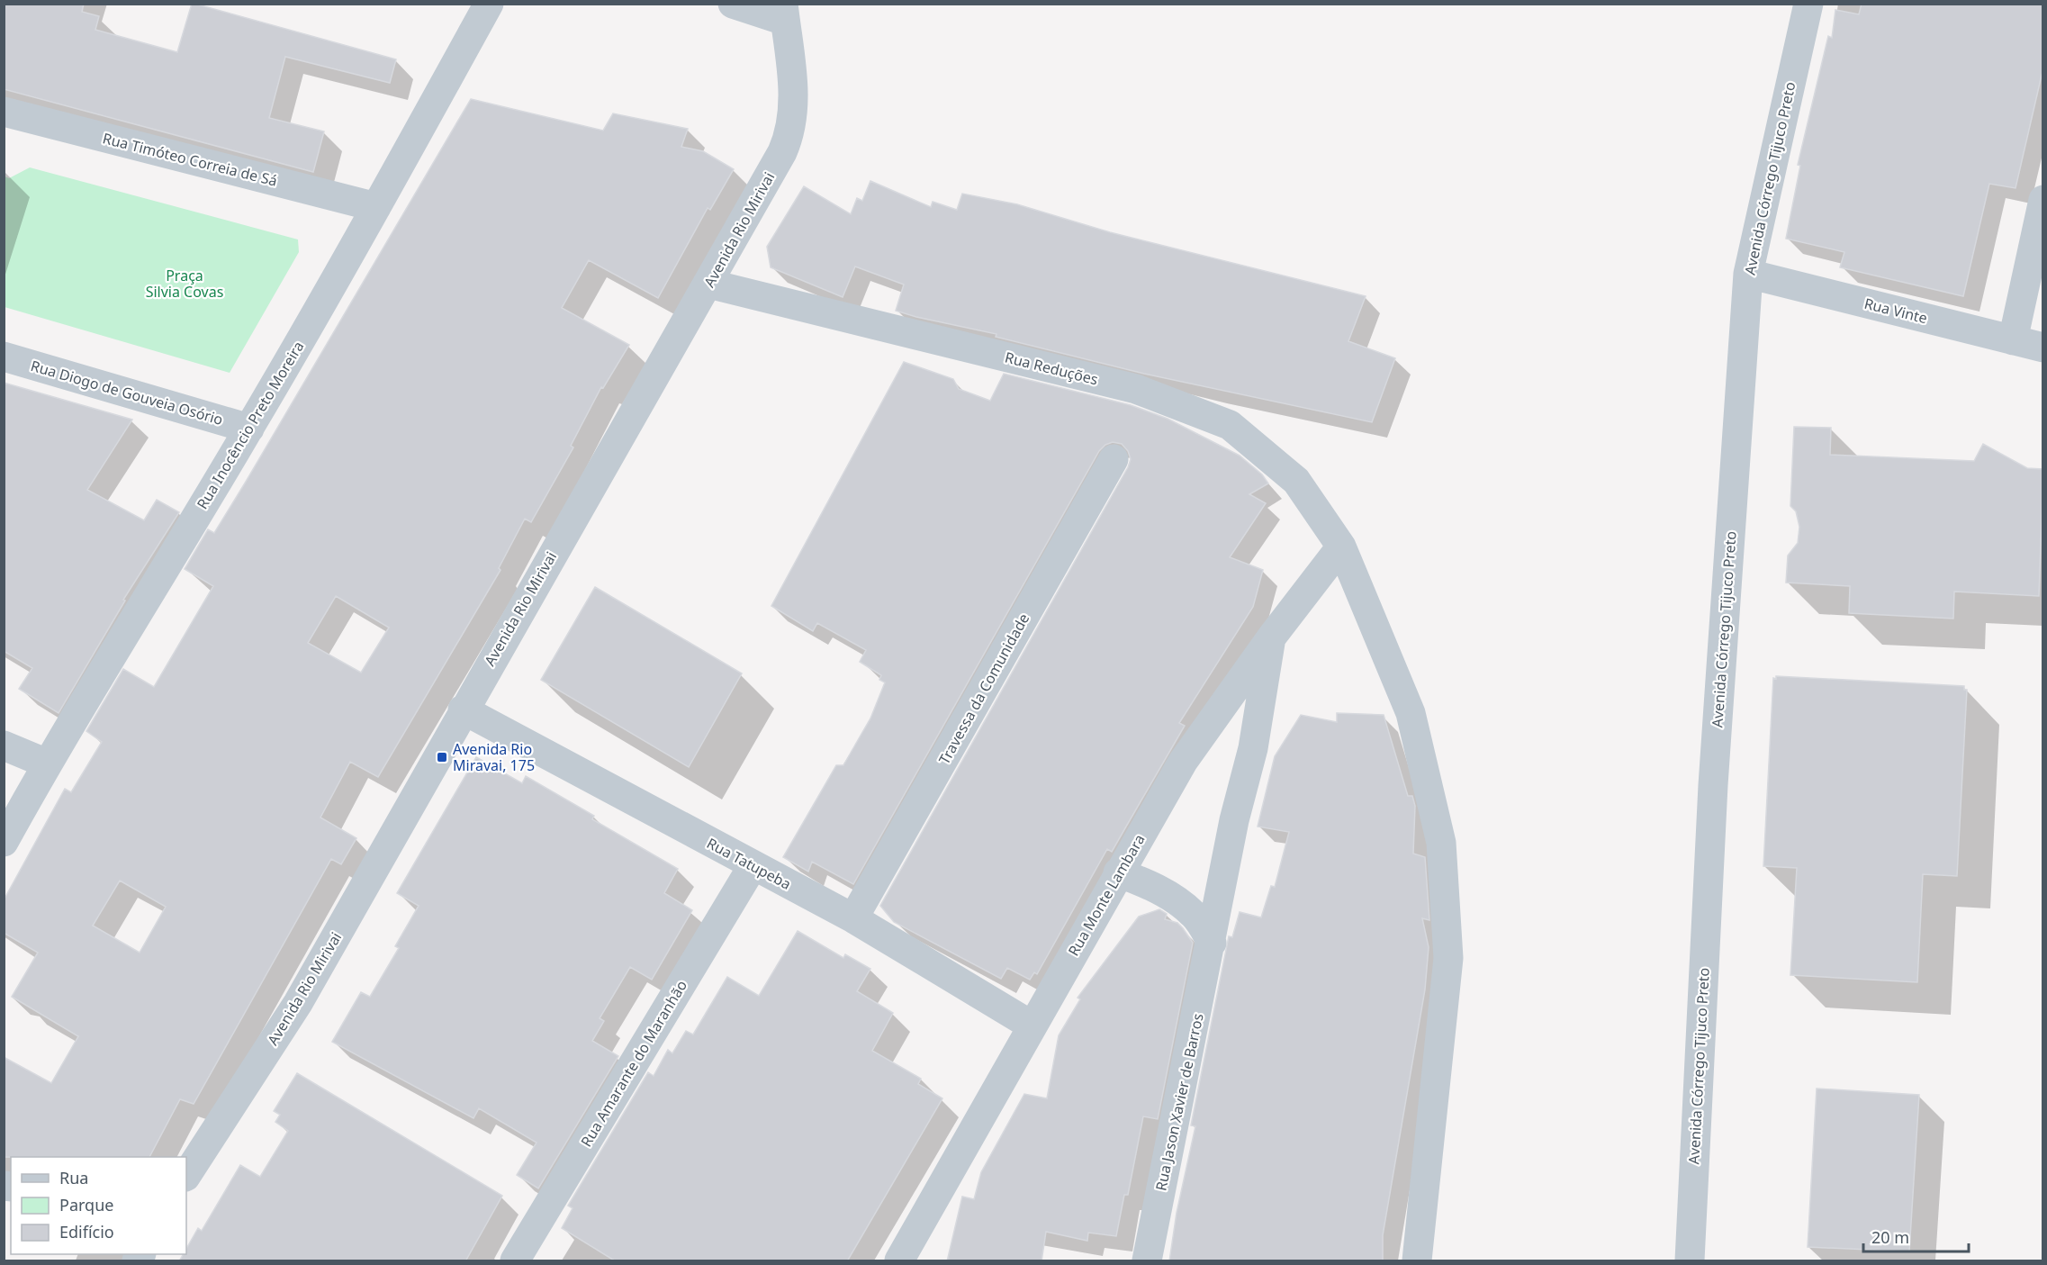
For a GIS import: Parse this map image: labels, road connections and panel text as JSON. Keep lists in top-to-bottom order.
{
  "streets": {
    "street": [
      "Rua Timóteo Correia de Sá",
      "Avenida Córrego Tijuco Preto",
      "Avenida Rio Mirivai",
      "Rua Vinte",
      "Rua Reduções",
      "Rua Diogo de Gouveia Osório",
      "Rua Inocêncio Preto Moreira",
      "Travessa da Comunidade",
      "Rua Tatupeba",
      "Rua Monte Lambara",
      "Rua Amarante do Maranhão",
      "Rua Jason Xavier de Barros"
    ]
  },
  "crossings": [
    ["Rua Timóteo Correia de Sá", "Rua Inocêncio Preto Moreira"],
    ["Avenida Córrego Tijuco Preto", "Rua Vinte"],
    ["Avenida Rio Mirivai", "Rua Reduções"],
    ["Avenida Rio Mirivai", "Rua Tatupeba"],
    ["Rua Reduções", "Rua Monte Lambara"],
    ["Rua Diogo de Gouveia Osório", "Rua Inocêncio Preto Moreira"],
    ["Travessa da Comunidade", "Rua Tatupeba"],
    ["Rua Tatupeba", "Rua Monte Lambara"],
    ["Rua Tatupeba", "Rua Amarante do Maranhão"],
    ["Rua Monte Lambara", "Rua Jason Xavier de Barros"]
  ],
  "parks": ["Praça Silvia Covas"],
  "places": {
    "transit": ["Avenida Rio Miravai, 175"]
  },
  "legend": ["Rua", "Parque", "Edifício"],
  "scale_bar": "20 m"
}
